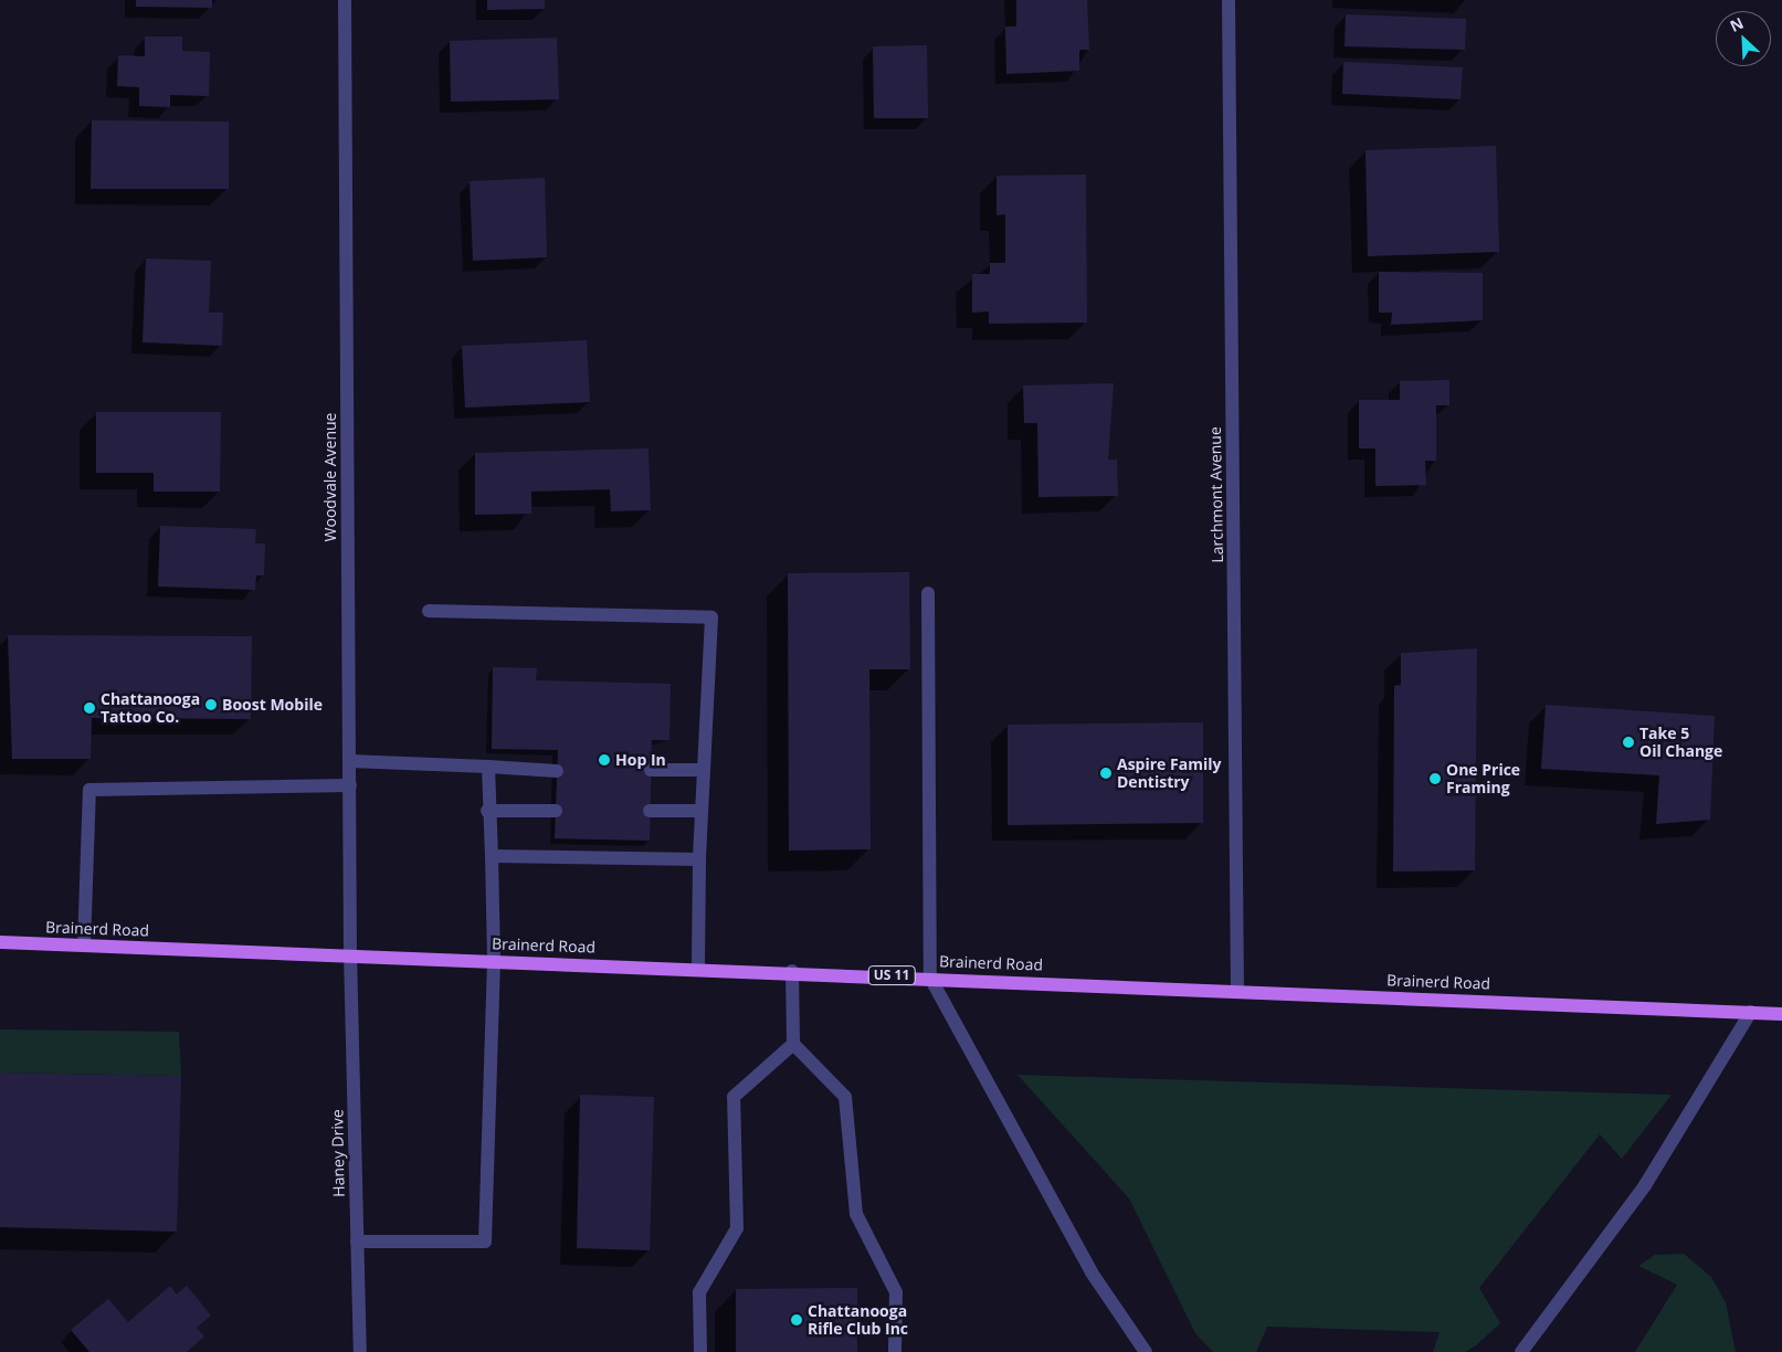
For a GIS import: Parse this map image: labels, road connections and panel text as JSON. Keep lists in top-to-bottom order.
{
  "streets": {
    "main road": ["Brainerd Road", "US 11"],
    "street": ["Woodvale Avenue", "Larchmont Avenue", "Haney Drive"]
  },
  "crossings": [
    ["Woodvale Avenue", "Brainerd Road"],
    ["Woodvale Avenue", "Haney Drive"],
    ["Larchmont Avenue", "Brainerd Road"],
    ["Brainerd Road", "Haney Drive"]
  ],
  "places": [
    "Boost Mobile",
    "Chattanooga Tattoo Co.",
    "Take 5 Oil Change",
    "Hop In",
    "Aspire Family Dentistry",
    "One Price Framing",
    "Chattanooga Rifle Club Inc"
  ],
  "north": "top left"
}
